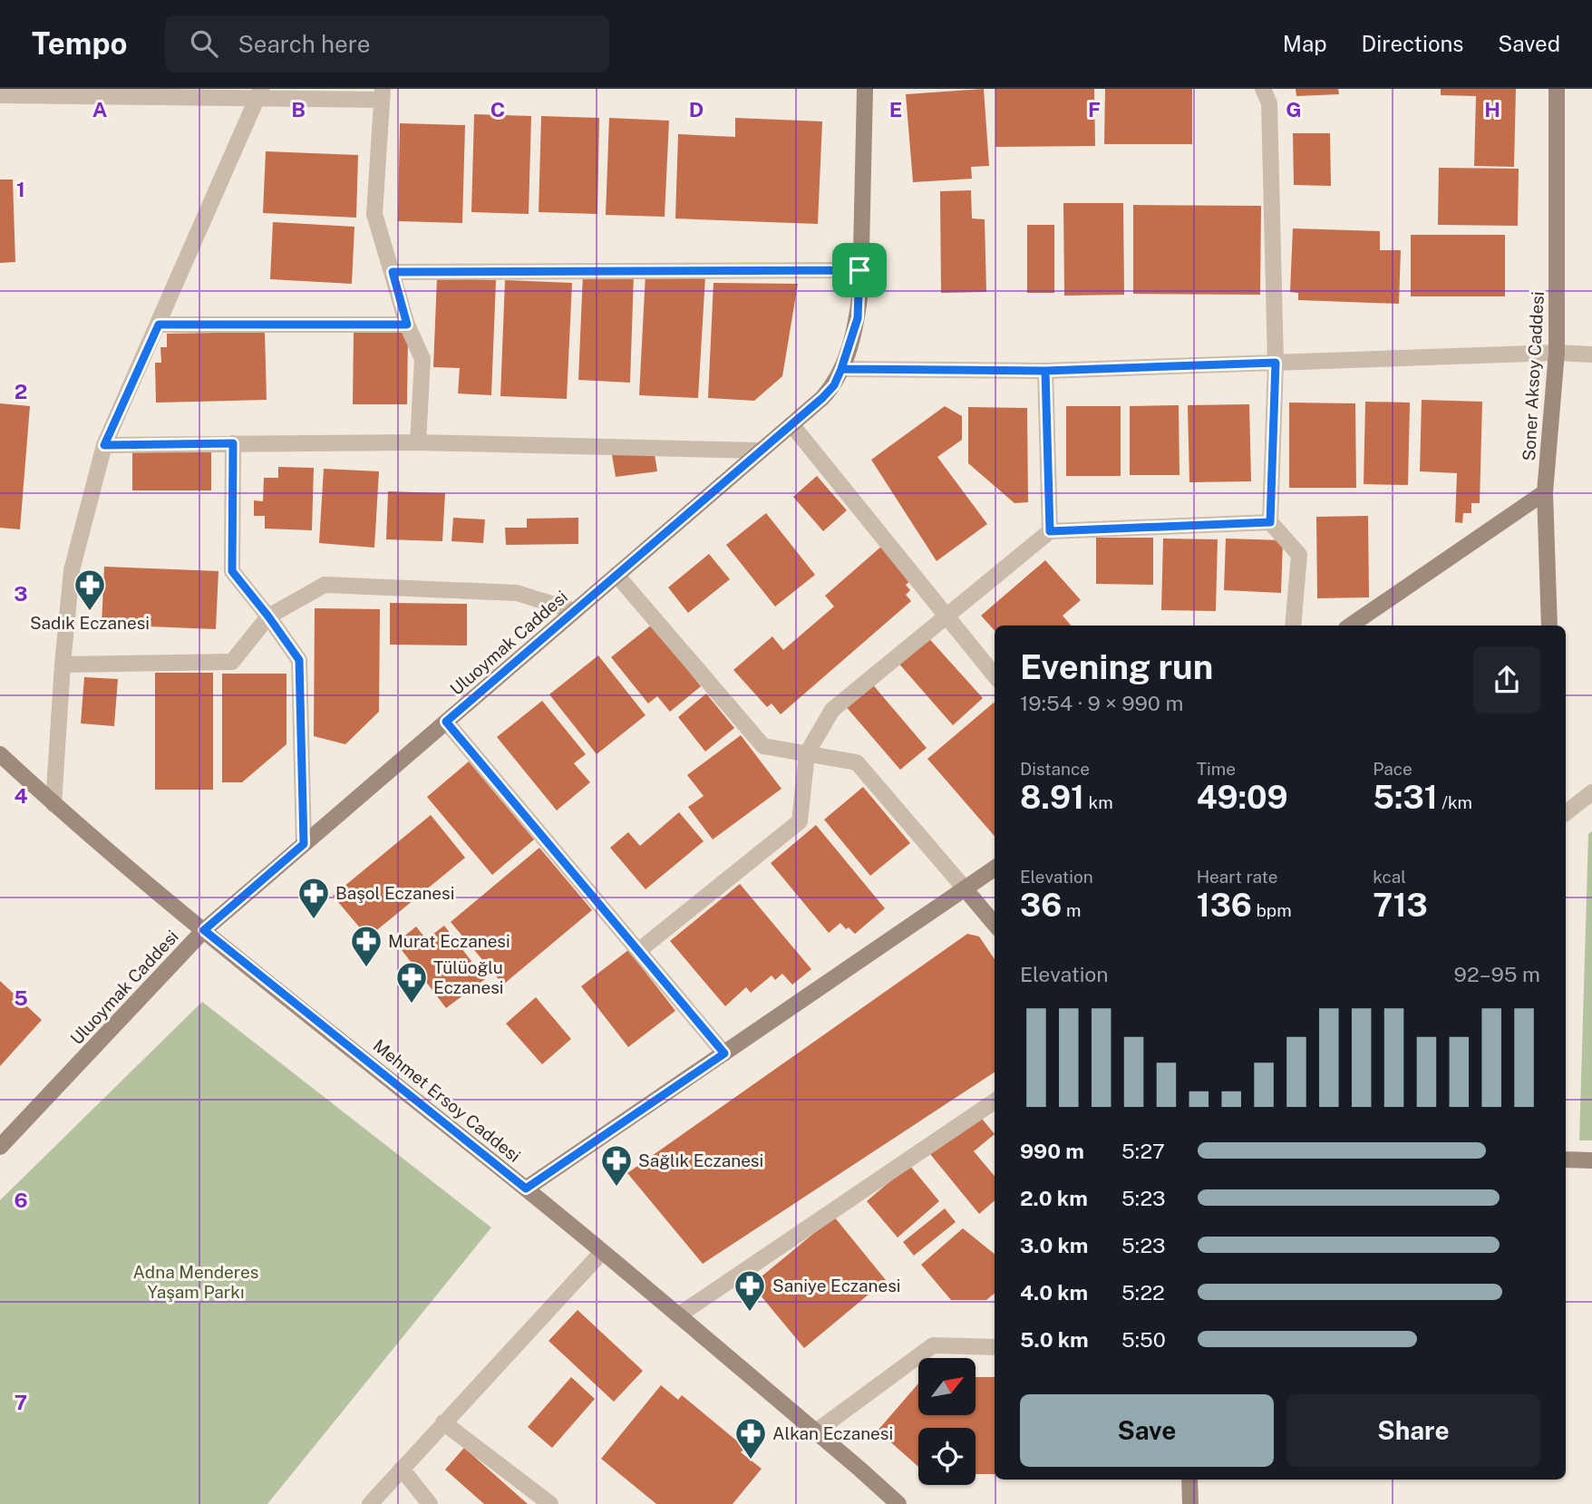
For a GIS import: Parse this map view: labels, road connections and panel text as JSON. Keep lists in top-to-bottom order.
{
  "streets": {
    "street": ["Soner Aksoy Caddesi", "Uluoymak Caddesi", "Mehmet Ersoy Caddesi"]
  },
  "crossings": [
    ["Uluoymak Caddesi", "Mehmet Ersoy Caddesi"]
  ],
  "parks": ["Adna Menderes Yaşam Parkı"],
  "places": {
    "pharmacy": [
      "Sadık Eczanesi",
      "Başol Eczanesi",
      "Murat Eczanesi",
      "Tülüoğlu Eczanesi",
      "Sağlık Eczanesi",
      "Saniye Eczanesi",
      "Alkan Eczanesi"
    ]
  },
  "north": "top right",
  "page": {
    "header": "Tempo",
    "search": "Search here",
    "nav": ["Map", "Directions", "Saved"],
    "heading": ["Evening run", "19:54 · 9 × 990 m"],
    "stats": [
      ["Distance", "8.91 km"],
      ["Time", "49:09"],
      ["Pace", "5:31 /km"],
      ["Elevation", "36 m"],
      ["Heart rate", "136 bpm"],
      ["kcal", "713"]
    ],
    "chart": ["Elevation", "92–95 m"],
    "list": [
      {
        "name": "990 m",
        "note": "5:27"
      },
      {
        "name": "2.0 km",
        "note": "5:23"
      },
      {
        "name": "3.0 km",
        "note": "5:23"
      },
      {
        "name": "4.0 km",
        "note": "5:22"
      },
      {
        "name": "5.0 km",
        "note": "5:50"
      }
    ],
    "buttons": ["Save", "Share"]
  },
  "grid": {
    "columns": [
      "A",
      "B",
      "C",
      "D",
      "E",
      "F",
      "G",
      "H"
    ],
    "rows": [
      "1",
      "2",
      "3",
      "4",
      "5",
      "6",
      "7"
    ]
  }
}
